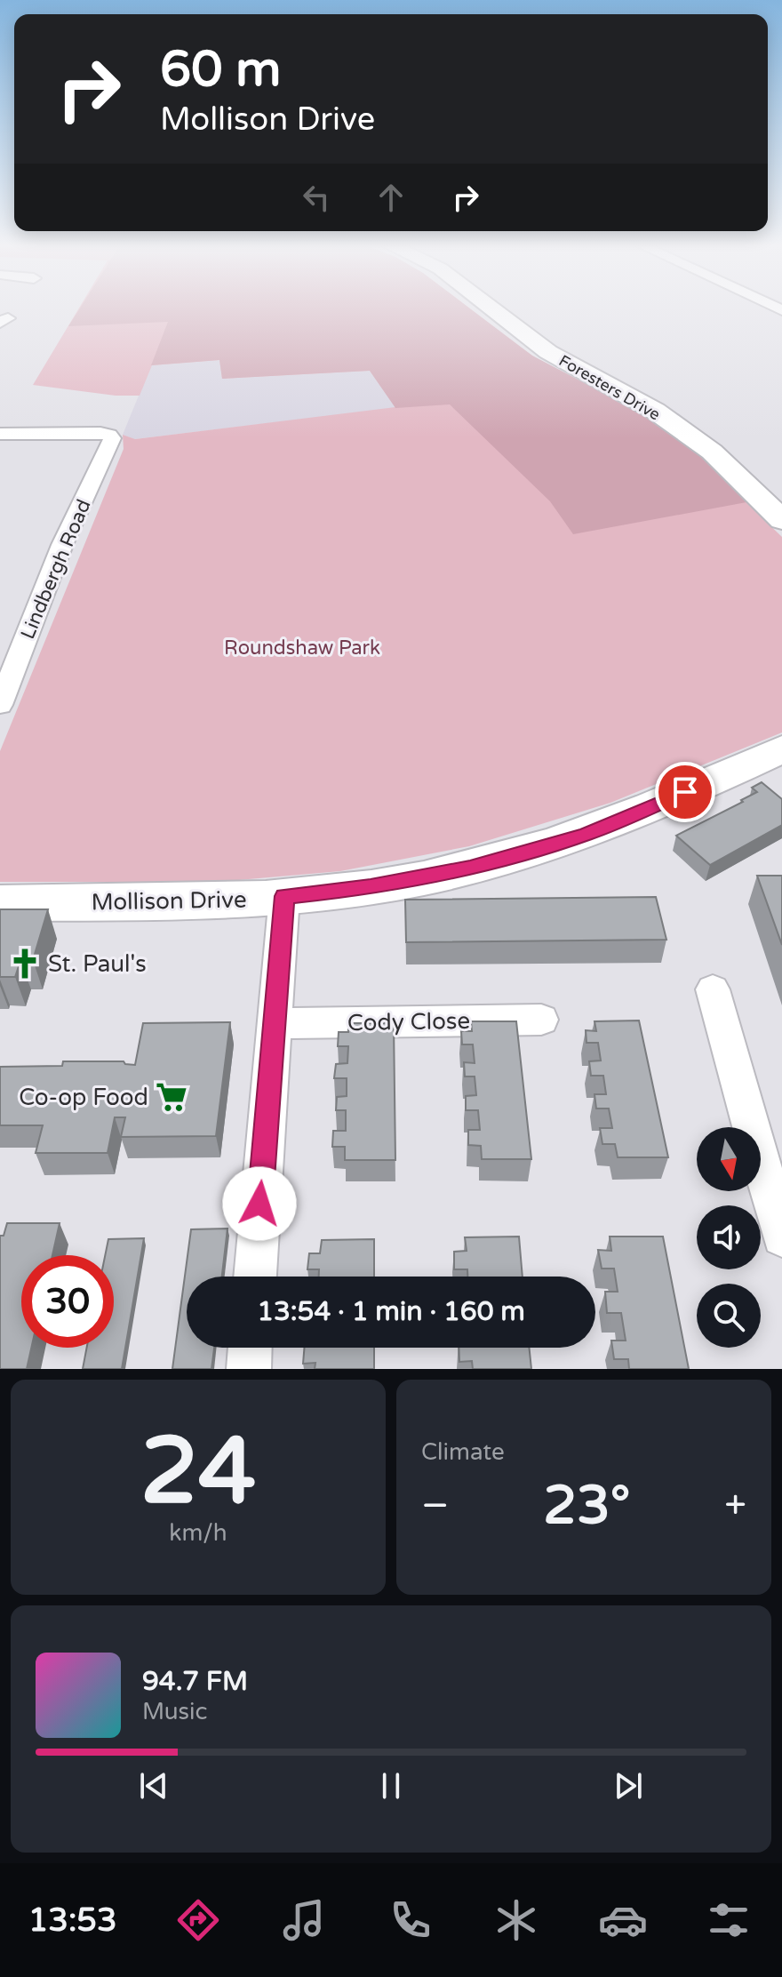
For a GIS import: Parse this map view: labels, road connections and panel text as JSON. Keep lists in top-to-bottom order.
{
  "streets": {
    "main road": ["Foresters Drive", "Mollison Drive"],
    "street": ["Lindbergh Road", "Cody Close"]
  },
  "parks": ["Roundshaw Park"],
  "places": {
    "church": ["St. Paul's"],
    "supermarket": ["Co-op Food"]
  },
  "north": "bottom",
  "page": {
    "turn": ["60 m", "Mollison Drive"],
    "limit": "30",
    "trip": "13:54 · 1 min · 160 m",
    "tile": [
      ["24", "km/h"],
      "Climate"
    ],
    "heat": ["−", "23°", "+"],
    "song": ["94.7 FM", "Music"],
    "tabs": "13:53"
  }
}
